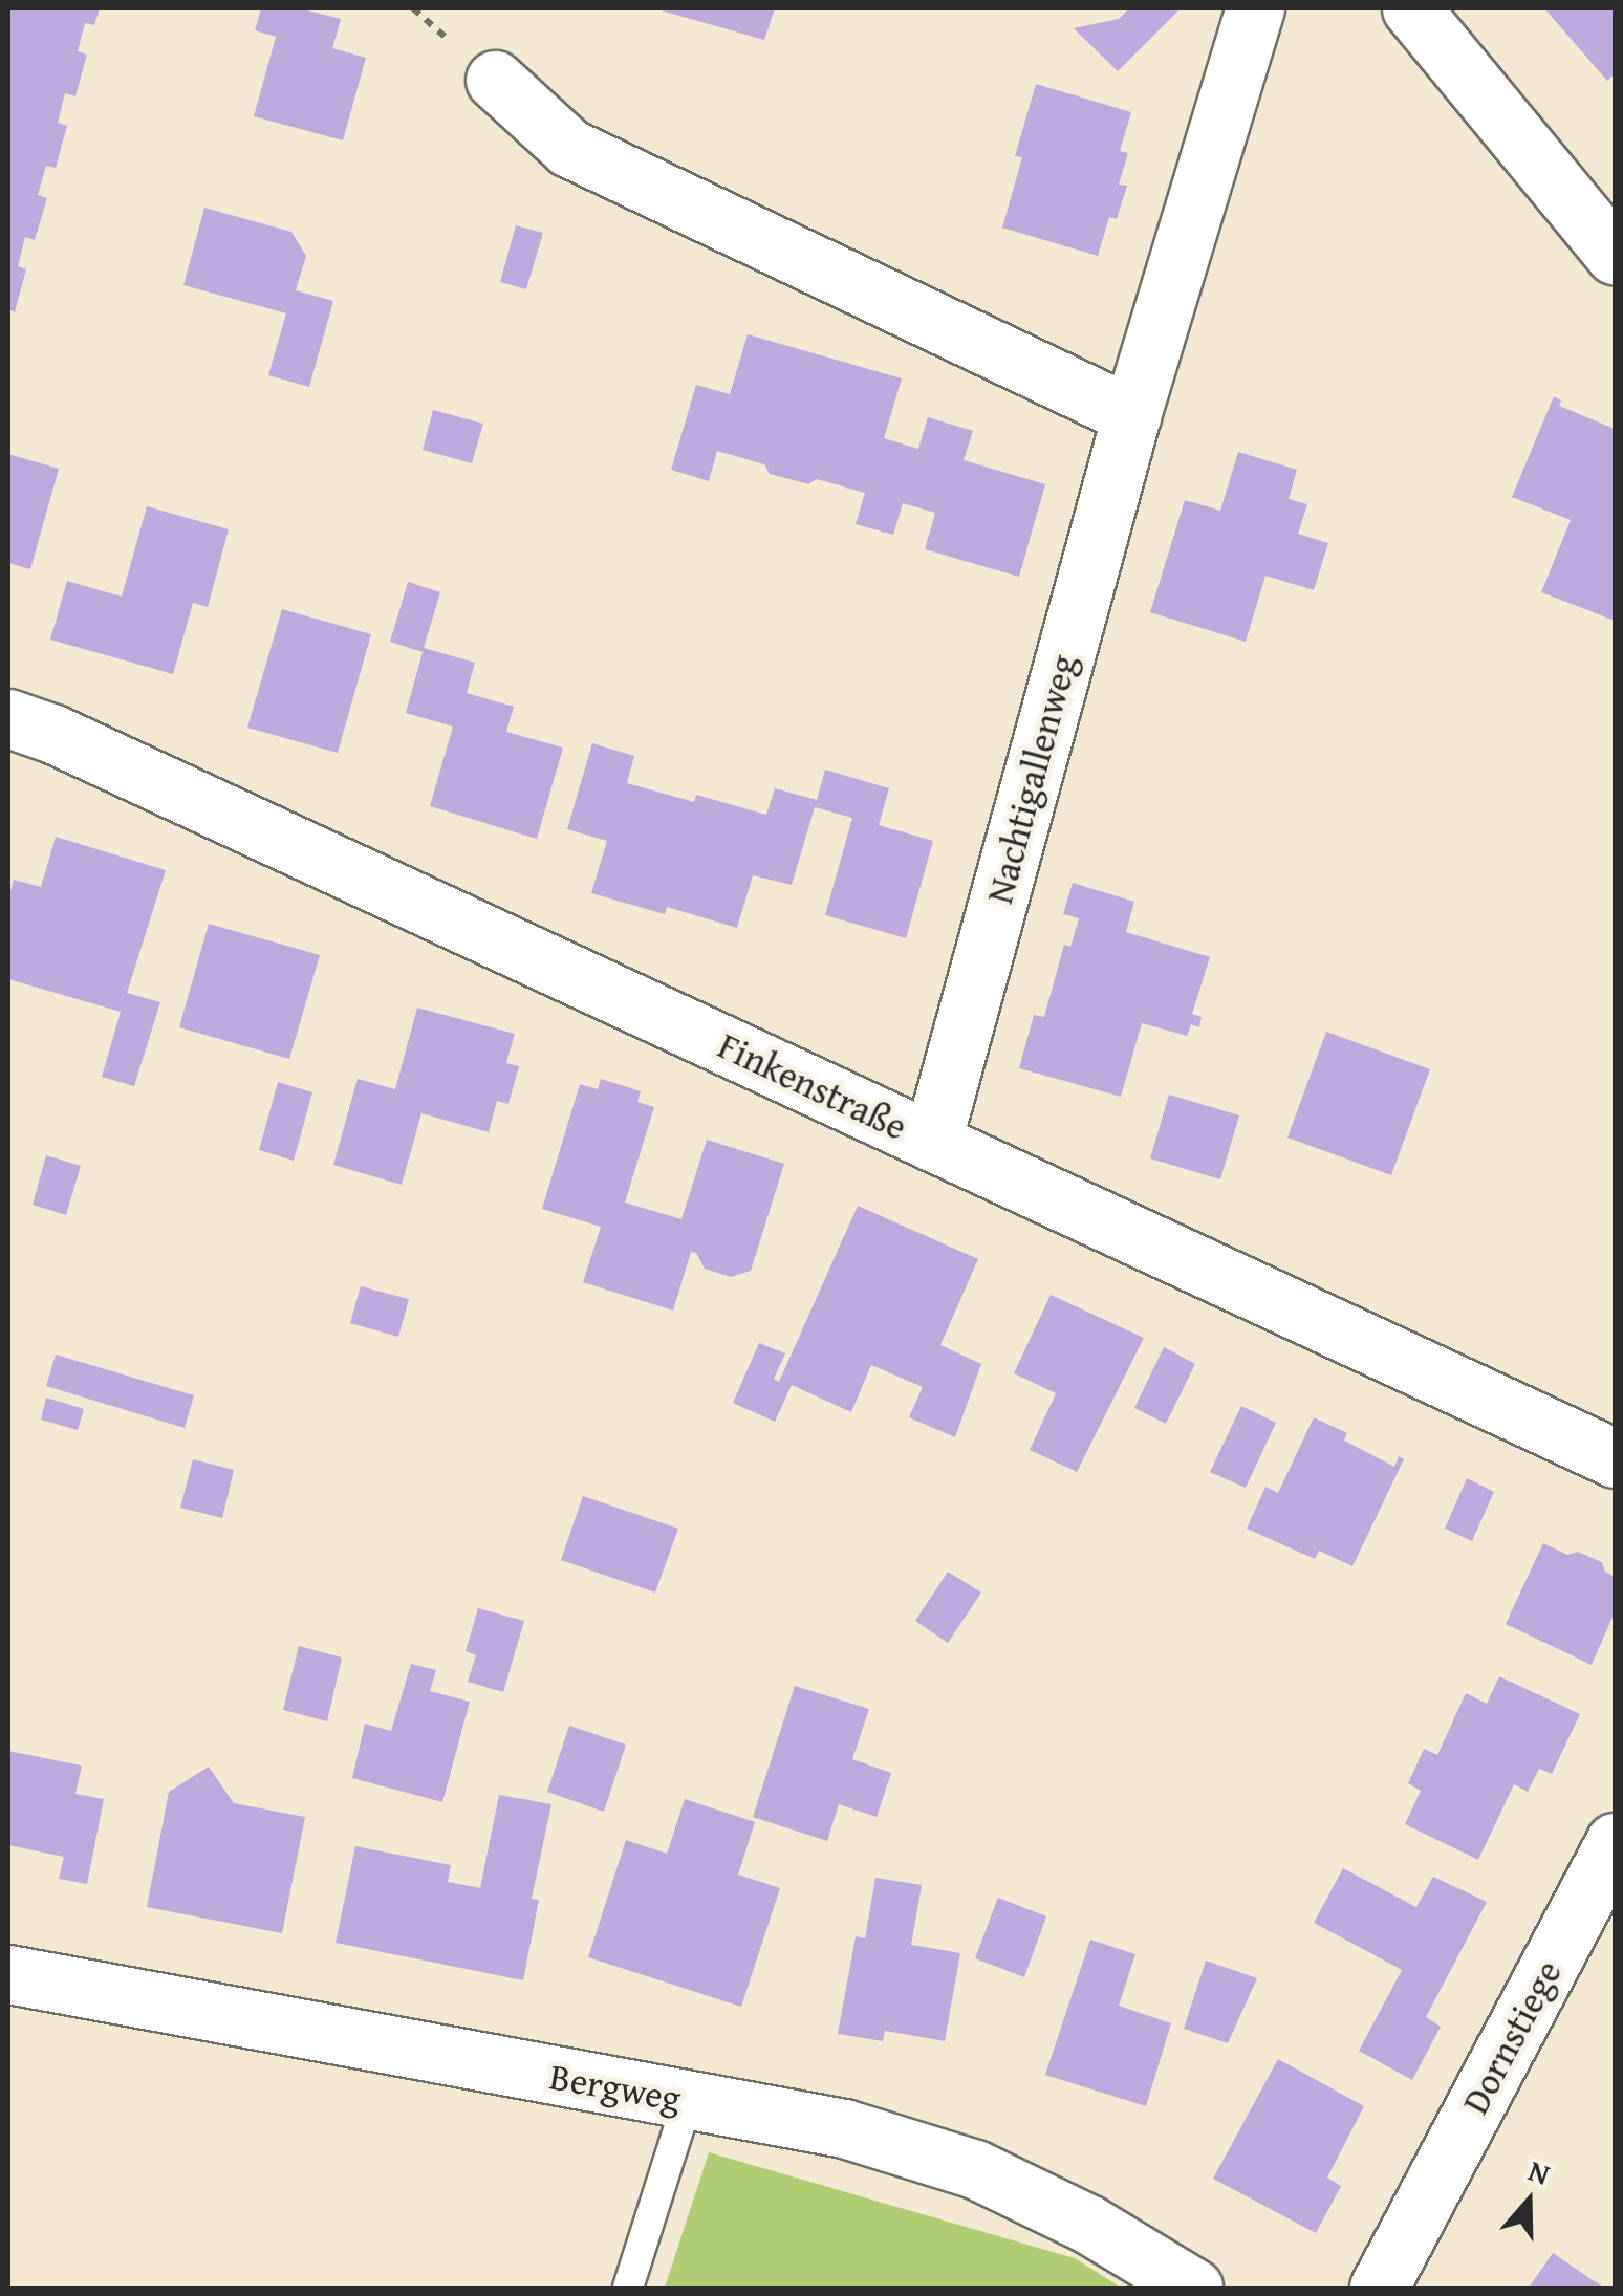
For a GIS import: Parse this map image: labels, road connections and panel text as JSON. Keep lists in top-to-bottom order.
{
  "streets": {
    "street": [
      "Nachtigallenweg",
      "Finkenstraße",
      "Dornstiege",
      "Bergweg"
    ]
  },
  "crossings": [
    ["Nachtigallenweg", "Finkenstraße"]
  ],
  "north": "top"
}
